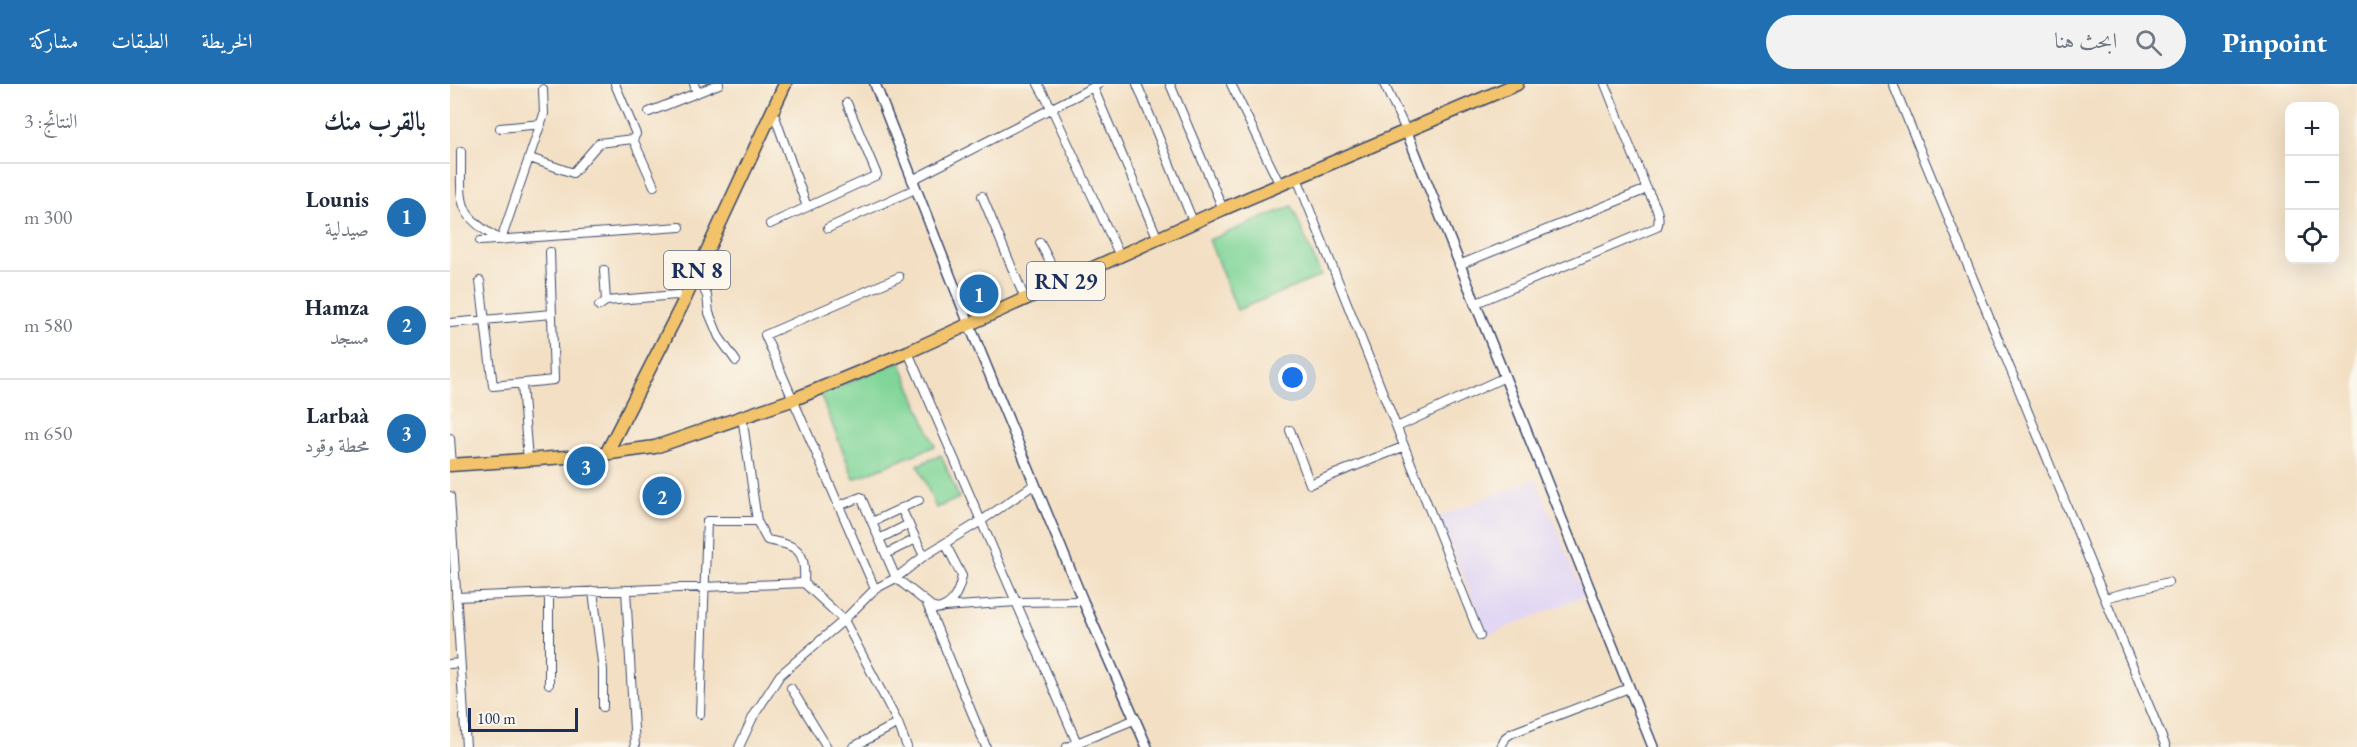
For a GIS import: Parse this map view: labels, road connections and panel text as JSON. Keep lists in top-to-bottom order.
{
  "streets": {
    "main road": ["RN 8", "RN 29"]
  },
  "crossings": [
    ["RN 8", "RN 29"]
  ],
  "scale_bar": "100 m",
  "page": {
    "header": "Pinpoint",
    "search": "ابحث هنا",
    "nav": ["الخريطة", "الطبقات", "مشاركة"],
    "heading": ["بالقرب منك", "النتائج: 3"],
    "map_buttons": ["+", "−"],
    "list": [
      {
        "mark": "1",
        "name": "Lounis",
        "note": "صيدلية",
        "value": "300 m"
      },
      {
        "mark": "2",
        "name": "Hamza",
        "note": "مسجد",
        "value": "580 m"
      },
      {
        "mark": "3",
        "name": "Larbaà",
        "note": "محطة وقود",
        "value": "650 m"
      }
    ],
    "pins": ["1", "3", "2"],
    "scale": "100 m"
  }
}
